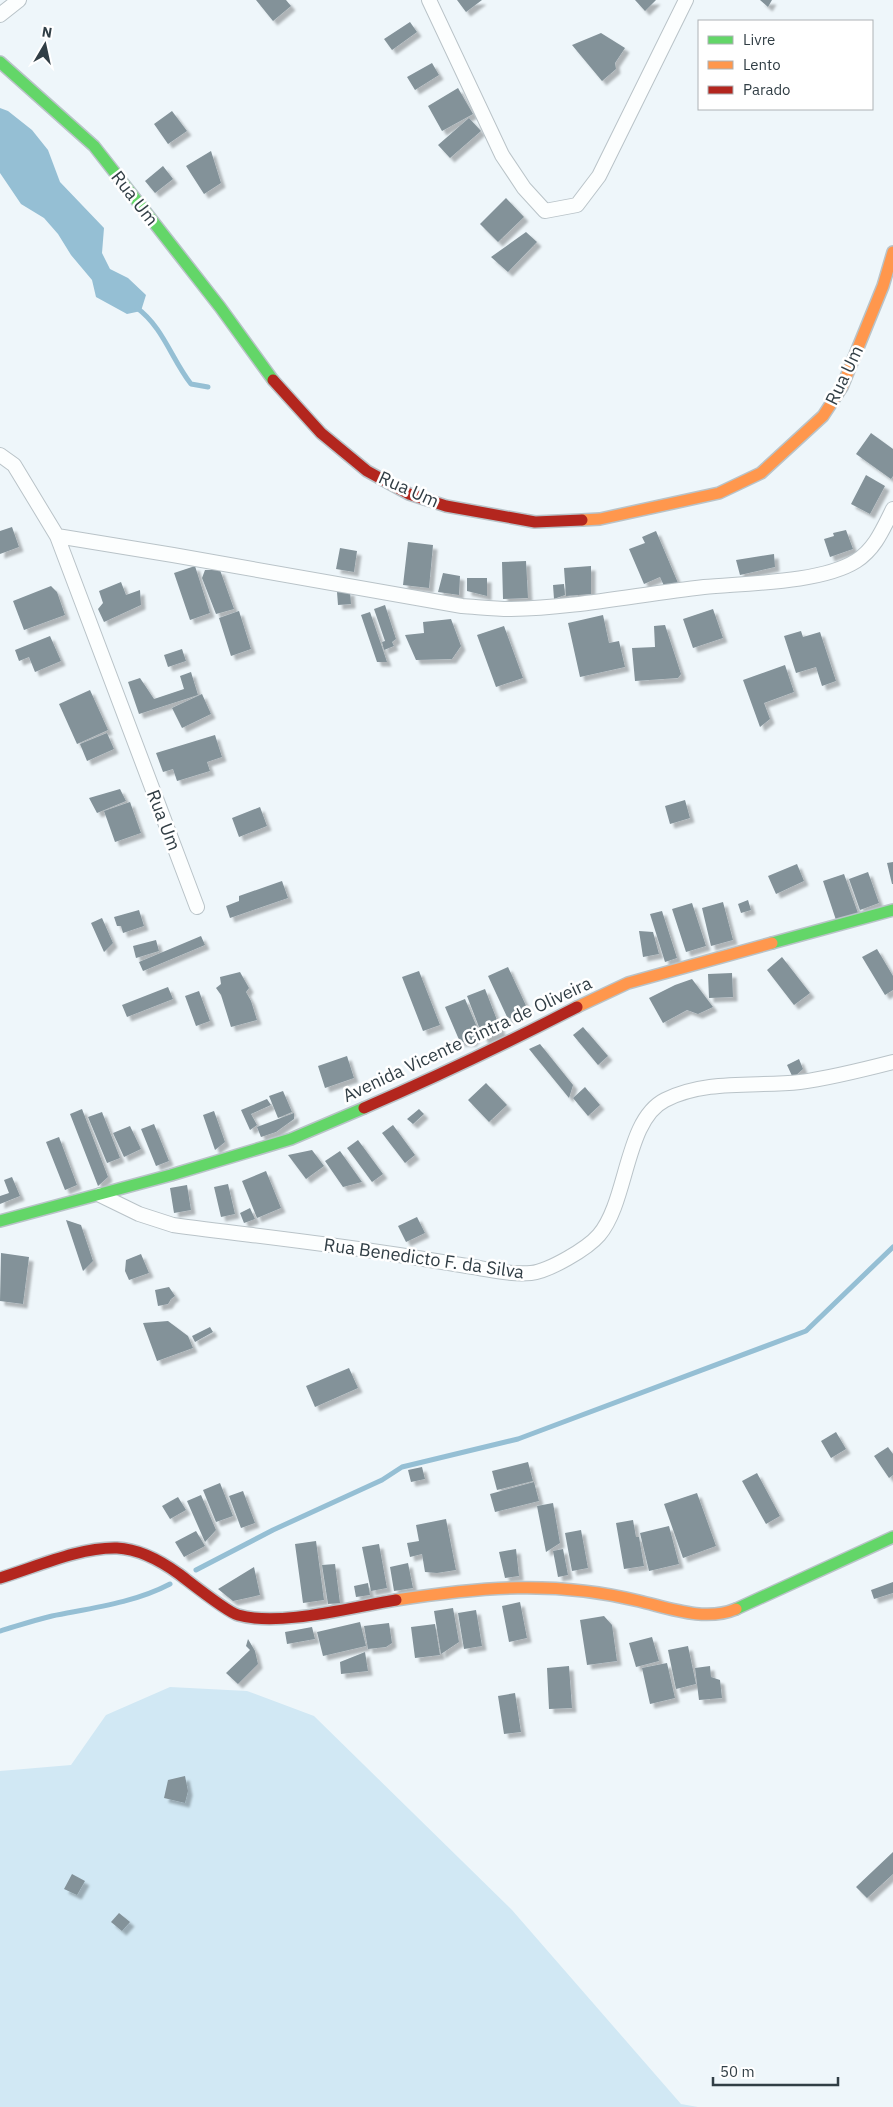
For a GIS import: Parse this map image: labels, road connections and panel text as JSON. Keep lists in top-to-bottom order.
{
  "streets": {
    "street": ["Rua Um", "Avenida Vicente Cintra de Oliveira", "Rua Benedicto F. da Silva"]
  },
  "crossings": [
    ["Avenida Vicente Cintra de Oliveira", "Rua Benedicto F. da Silva"]
  ],
  "legend": ["Livre", "Lento", "Parado"],
  "scale_bar": "50 m",
  "north": "top"
}
